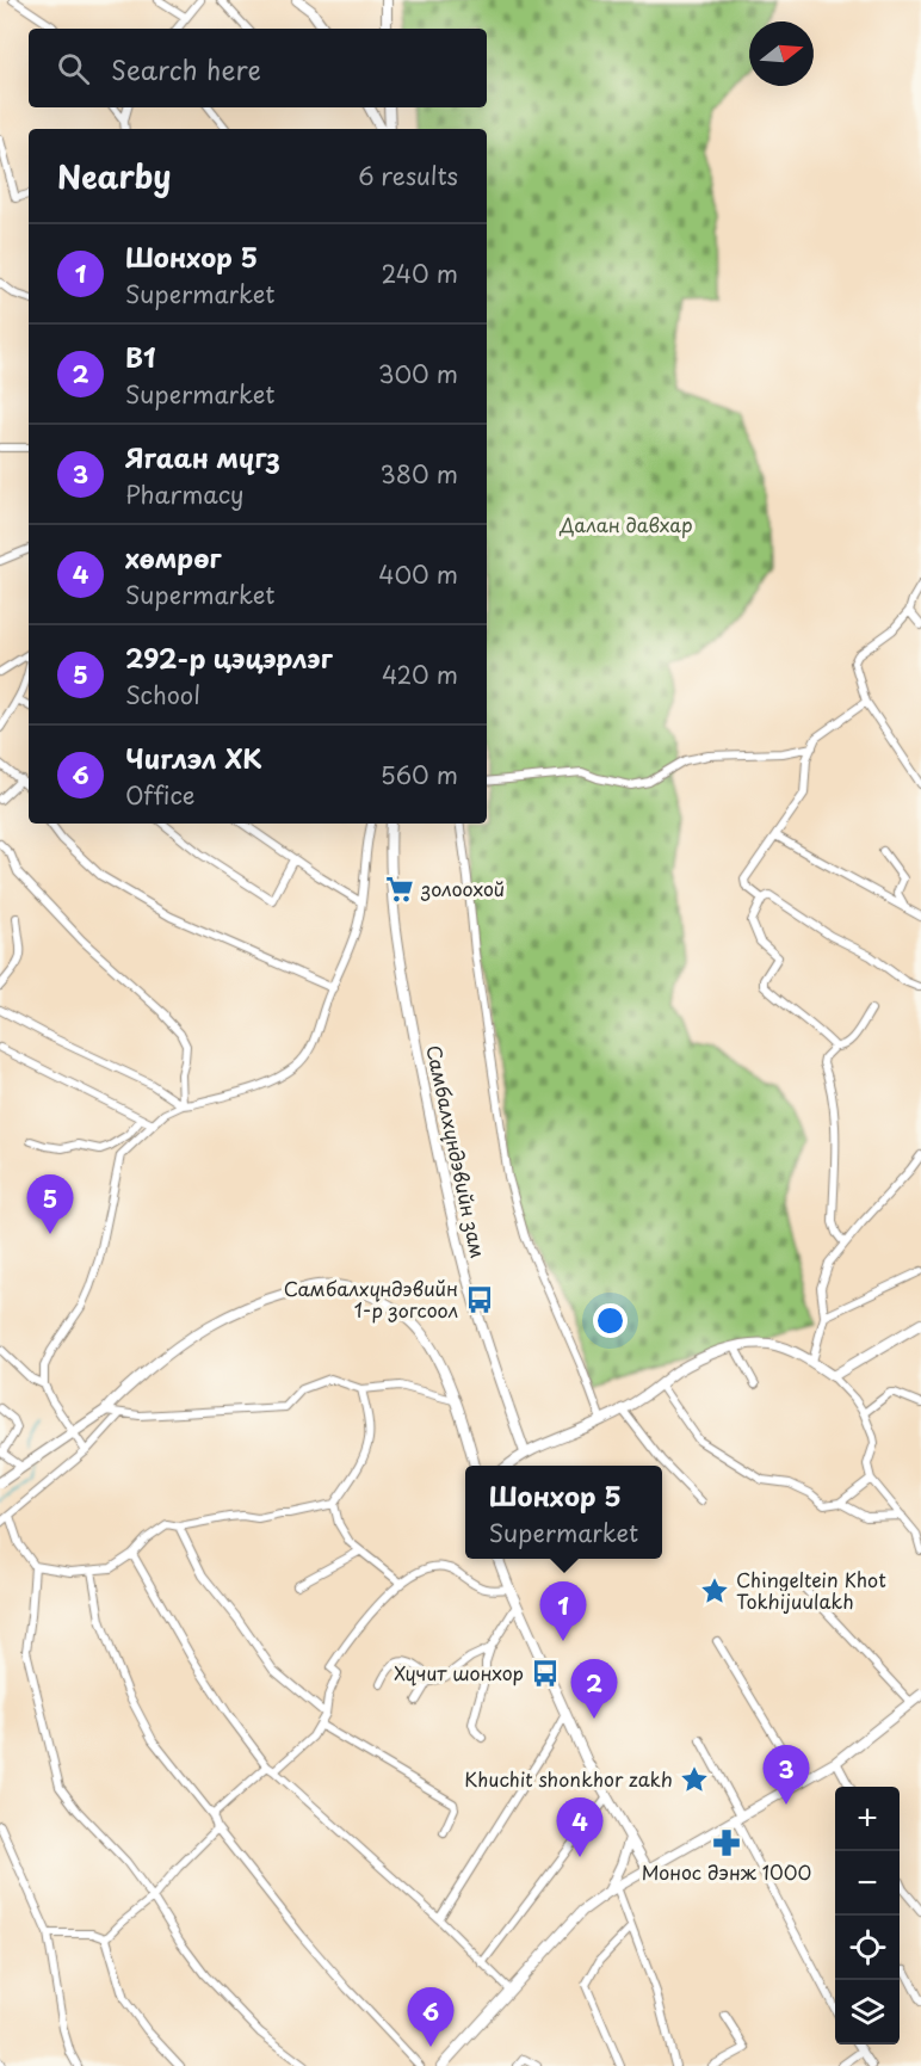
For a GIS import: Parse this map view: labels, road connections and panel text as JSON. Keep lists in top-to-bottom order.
{
  "streets": {
    "street": ["Самбалхүндэвийн зам"]
  },
  "parks": ["Далан давхар"],
  "places": {
    "supermarket": ["золоохой"],
    "bus stop": ["Самбалхүндэвийн 1-р зогсоол", "Хүчит шонхор"],
    "place": ["Chingeltein Khot Tokhijuulakh", "Khuchit shonkhor zakh"],
    "pharmacy": ["Монос дэнж 1000"]
  },
  "north": "right",
  "page": {
    "search": "Search here",
    "heading": ["Nearby", "6 results"],
    "list": [
      {
        "mark": "1",
        "name": "Шонхор 5",
        "note": "Supermarket",
        "value": "240 m"
      },
      {
        "mark": "2",
        "name": "В1",
        "note": "Supermarket",
        "value": "300 m"
      },
      {
        "mark": "3",
        "name": "Ягаан мүгз",
        "note": "Pharmacy",
        "value": "380 m"
      },
      {
        "mark": "4",
        "name": "хөмрөг",
        "note": "Supermarket",
        "value": "400 m"
      },
      {
        "mark": "5",
        "name": "292-р цэцэрлэг",
        "note": "School",
        "value": "420 m"
      },
      {
        "mark": "6",
        "name": "Чиглэл ХК",
        "note": "Office",
        "value": "560 m"
      }
    ],
    "pins": [
      "5",
      "1",
      "2",
      "3",
      "4",
      "6"
    ],
    "popup": ["Шонхор 5", "Supermarket"],
    "map_buttons": ["+", "−"]
  }
}
